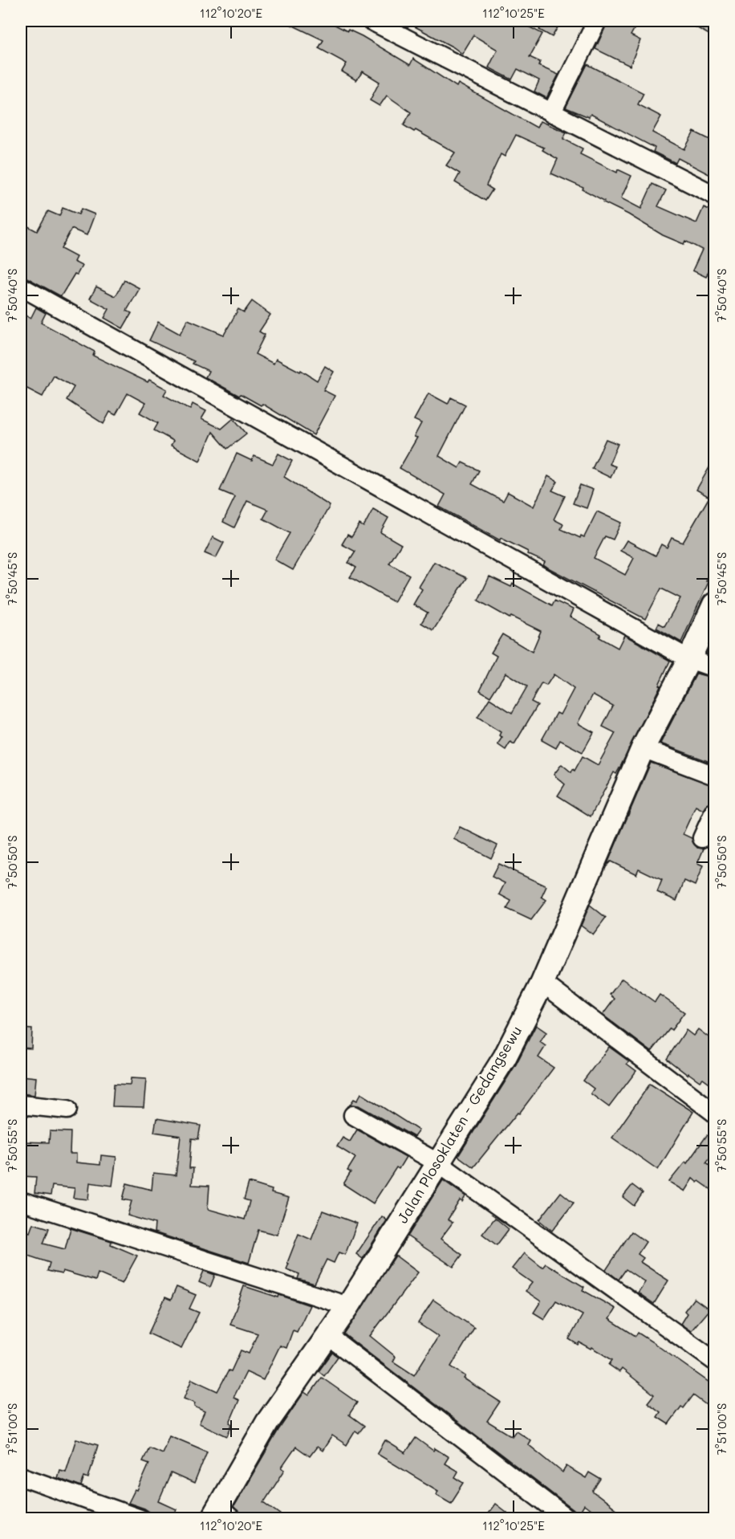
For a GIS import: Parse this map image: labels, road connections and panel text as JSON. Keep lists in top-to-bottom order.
{
  "streets": {
    "main road": ["Jalan Plosoklaten - Gedangsewu"]
  },
  "coordinates": [
    "112°10'20\"E",
    "112°10'25\"E",
    "7°50'40\"S",
    "7°50'45\"S",
    "7°50'50\"S",
    "7°50'55\"S",
    "7°51'00\"S"
  ]
}
